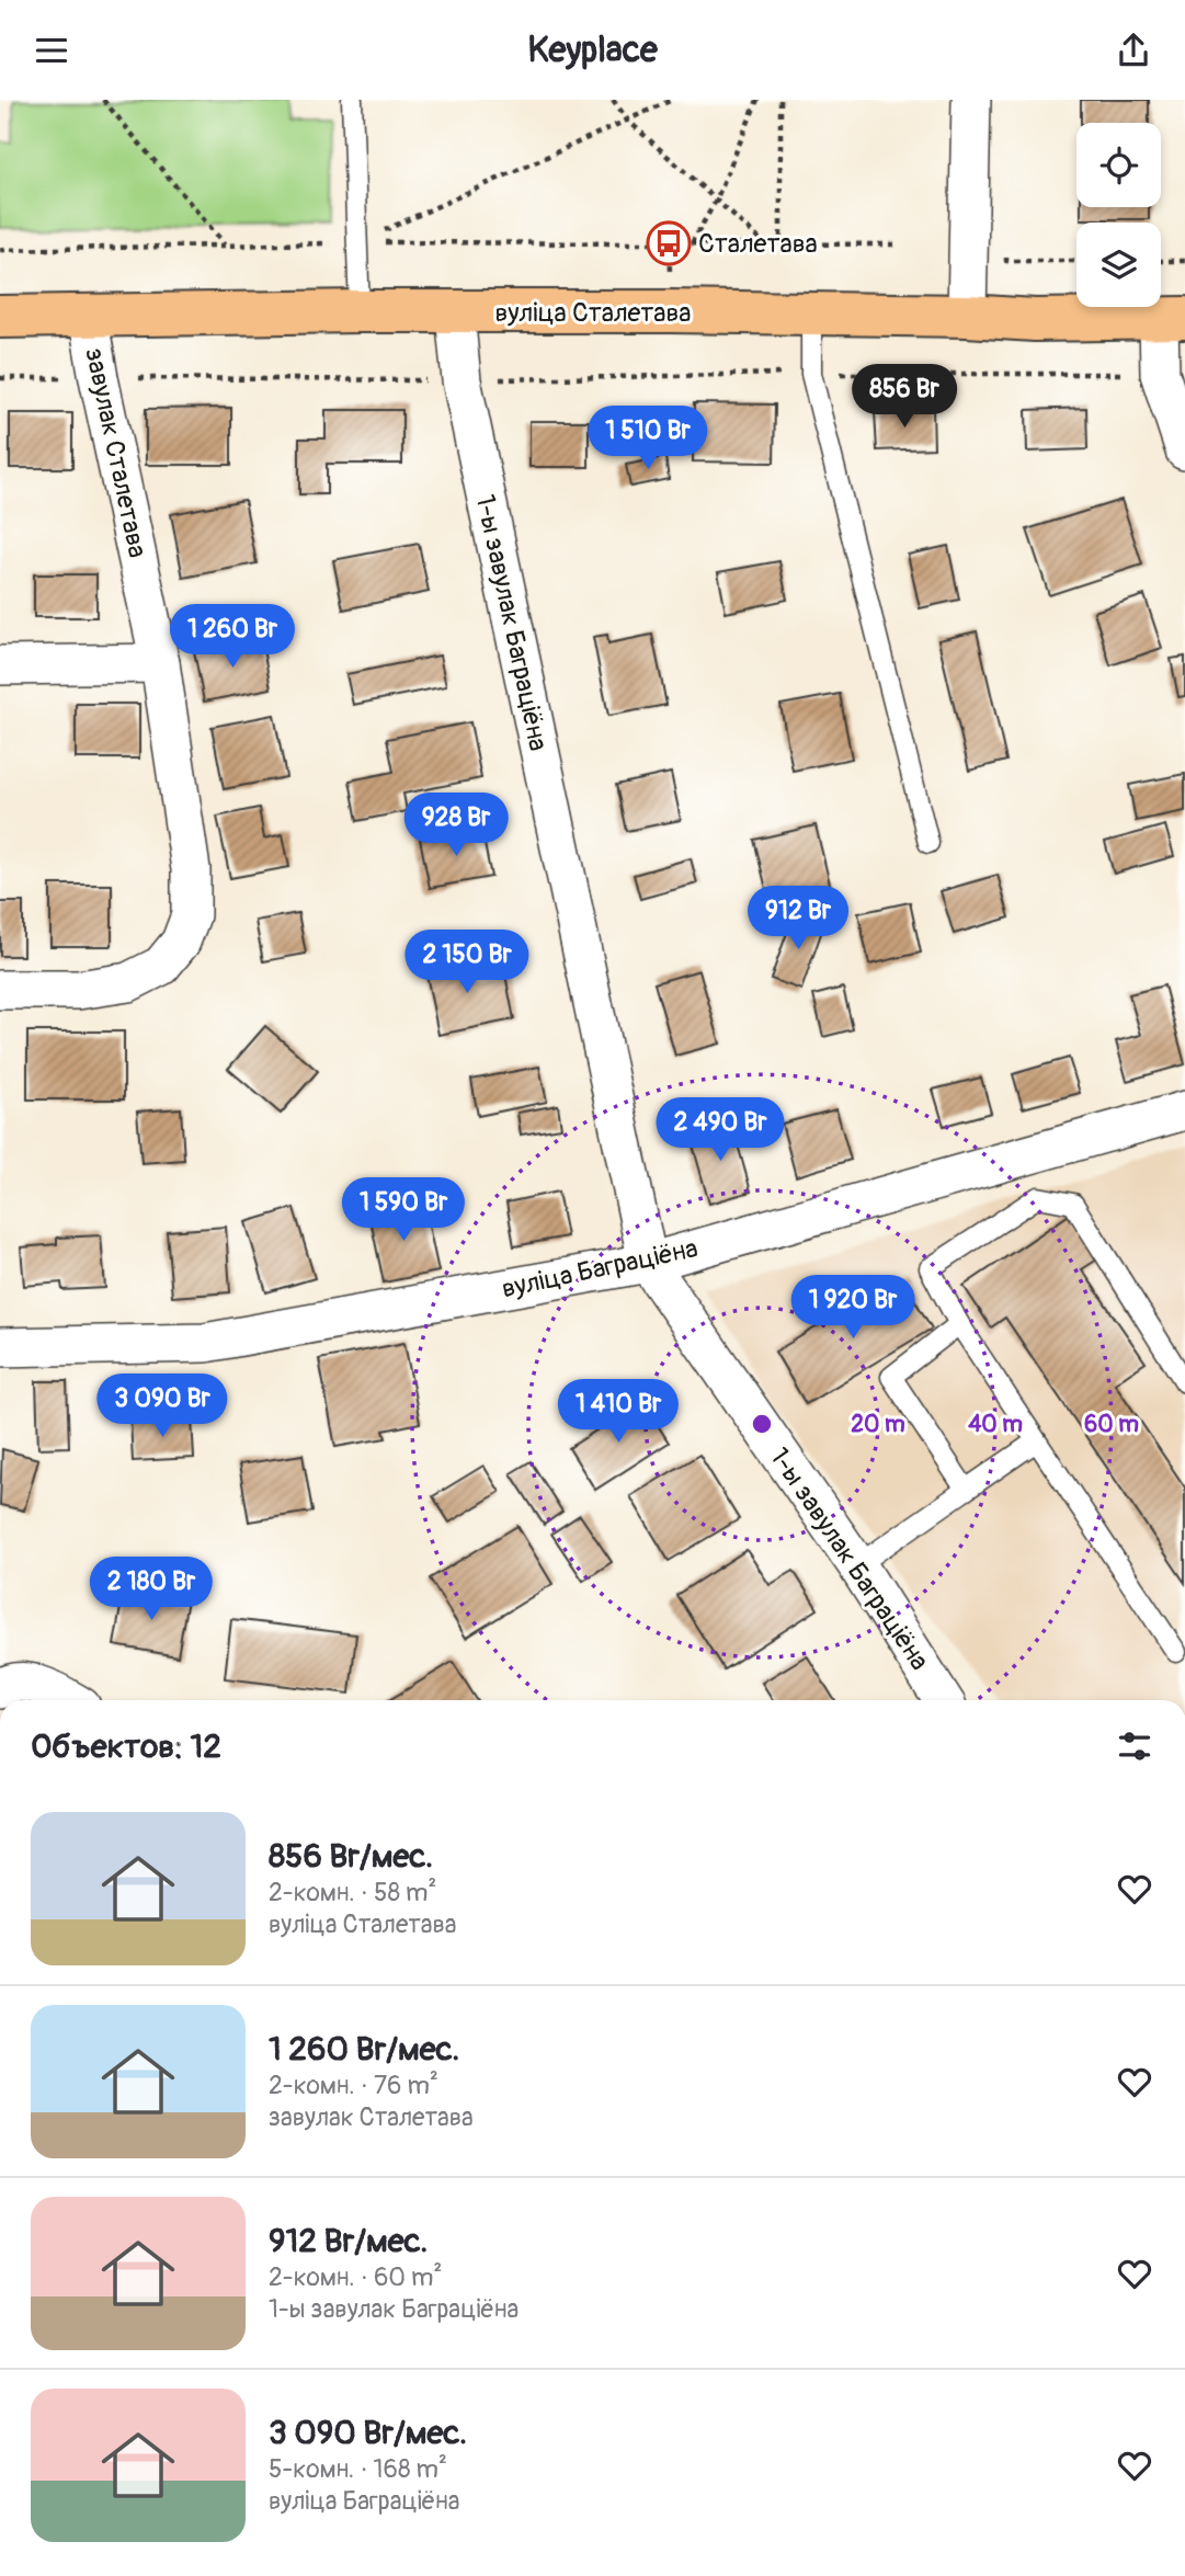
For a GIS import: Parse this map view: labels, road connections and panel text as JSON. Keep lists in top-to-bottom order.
{
  "streets": {
    "main road": ["вуліца Сталетава"],
    "street": ["завулак Сталетава", "1-ы завулак Баграціёна", "вуліца Баграціёна"]
  },
  "crossings": [
    ["вуліца Сталетава", "завулак Сталетава"],
    ["вуліца Сталетава", "1-ы завулак Баграціёна"],
    ["1-ы завулак Баграціёна", "вуліца Баграціёна"]
  ],
  "places": {
    "bus stop": ["Сталетава"]
  },
  "page": {
    "header": "Keyplace",
    "price": [
      "856 Br",
      "1 510 Br",
      "1 260 Br",
      "928 Br",
      "912 Br",
      "2 150 Br",
      "2 490 Br",
      "1 590 Br",
      "1 920 Br",
      "3 090 Br",
      "1 410 Br",
      "2 180 Br"
    ],
    "heading": "Объектов: 12",
    "list": [
      {
        "name": "856 Br/мес.",
        "note": "2-комн. · 58 m² · вуліца Сталетава"
      },
      {
        "name": "1 260 Br/мес.",
        "note": "2-комн. · 76 m² · завулак Сталетава"
      },
      {
        "name": "912 Br/мес.",
        "note": "2-комн. · 60 m² · 1-ы завулак Баграціёна"
      },
      {
        "name": "3 090 Br/мес.",
        "note": "5-комн. · 168 m² · вуліца Баграціёна"
      }
    ]
  },
  "rings": ["20 m", "40 m", "60 m"]
}
